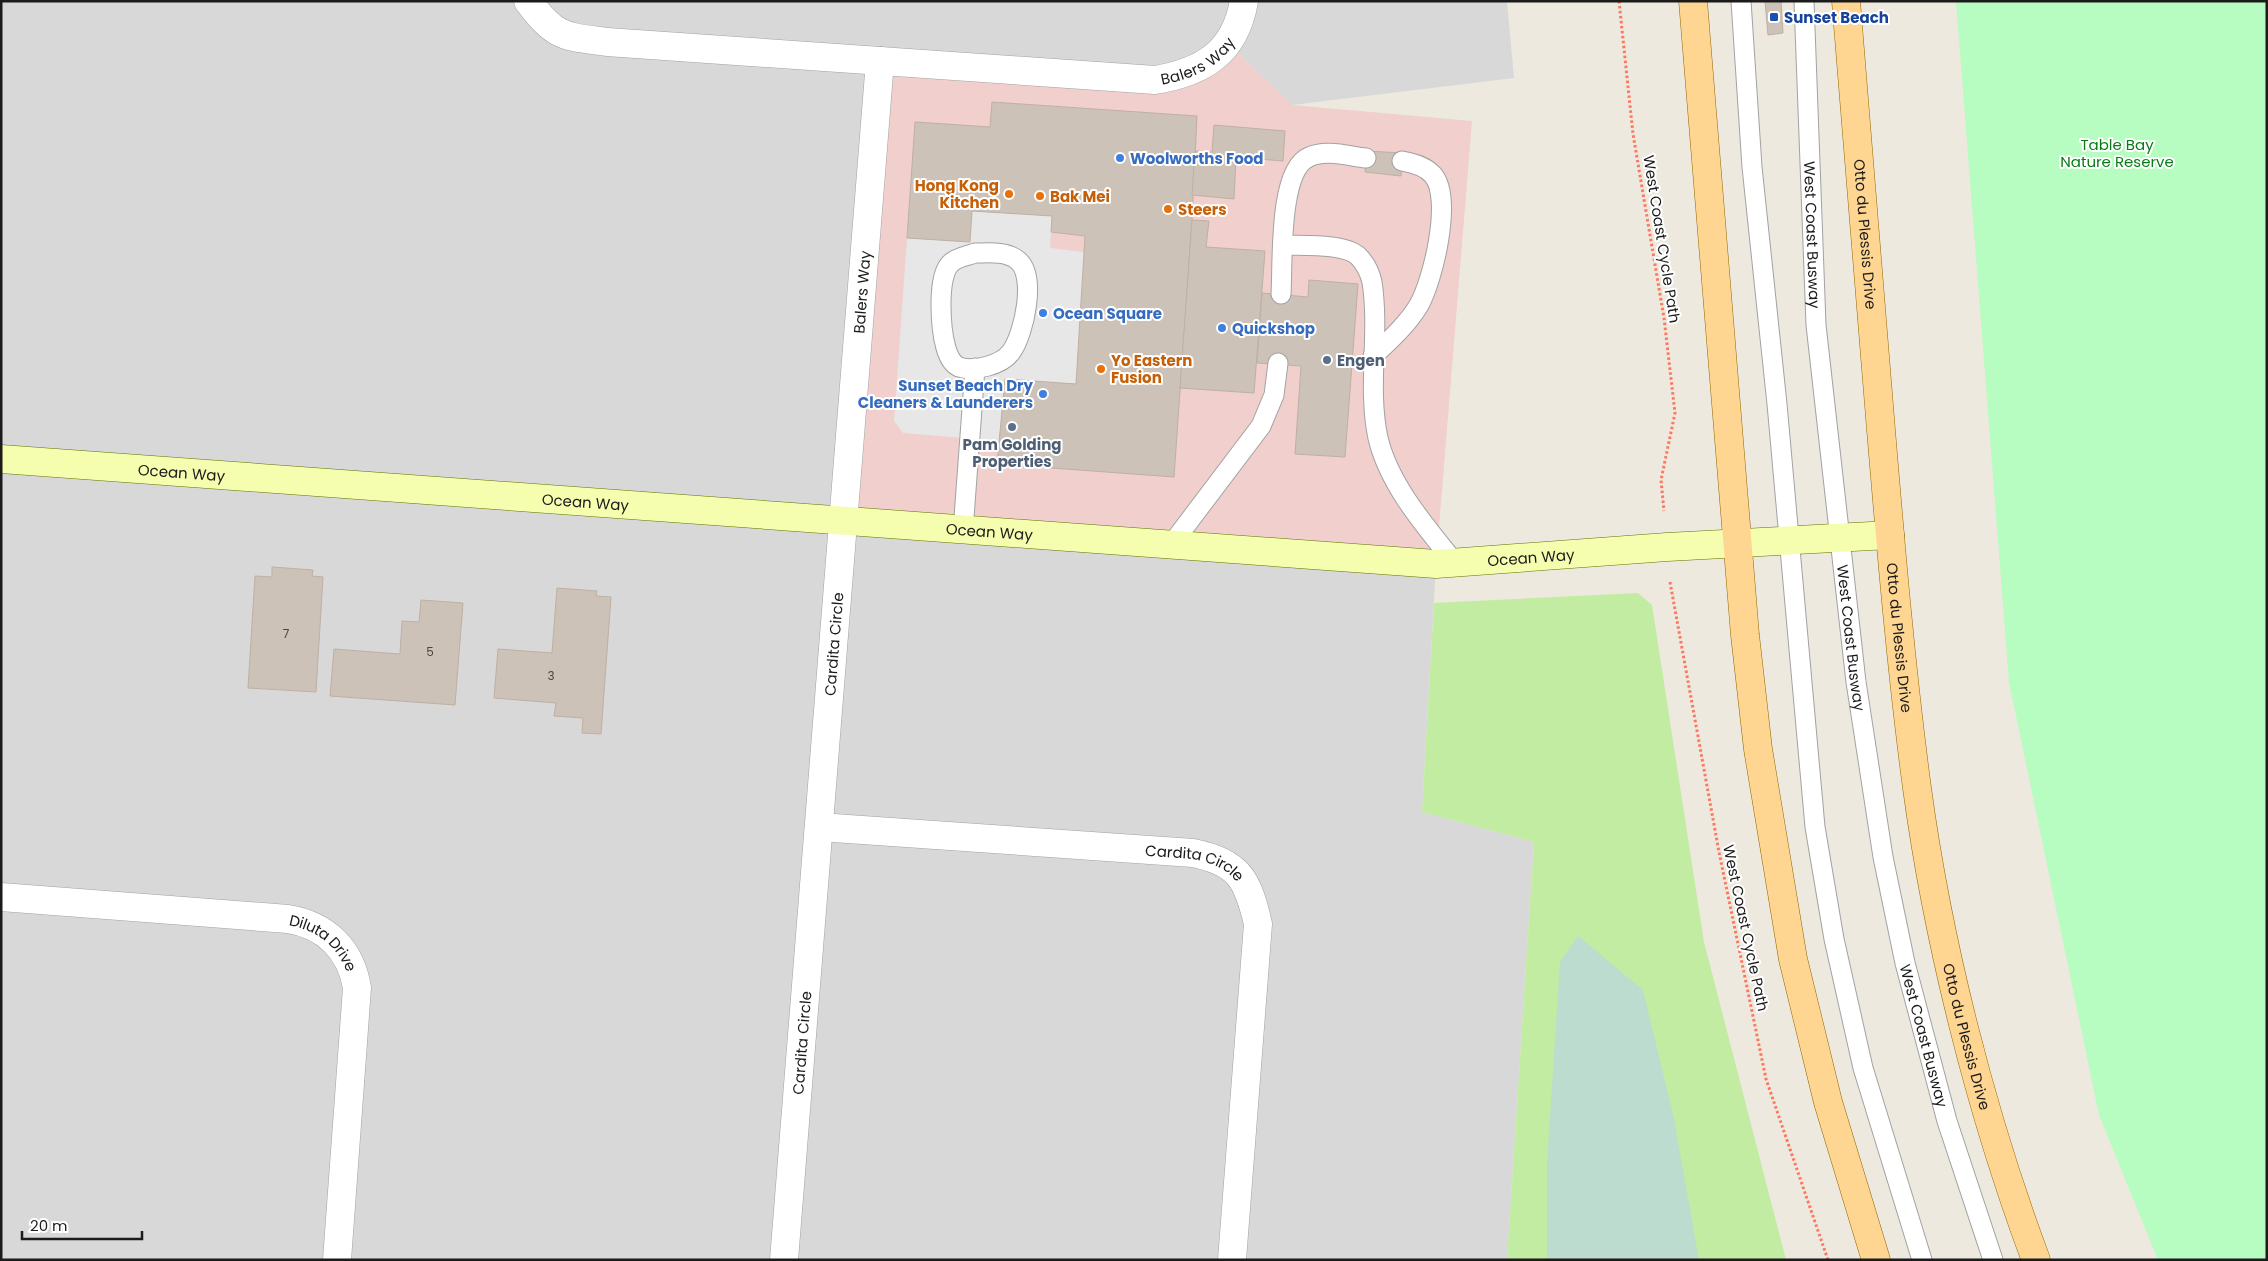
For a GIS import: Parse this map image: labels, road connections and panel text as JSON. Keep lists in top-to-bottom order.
{
  "streets": {
    "main road": ["Otto du Plessis Drive"],
    "street": [
      "Balers Way",
      "Ocean Way",
      "Cardita Circle",
      "Diluta Drive"
    ],
    "lane": ["West Coast Busway"],
    "path": ["West Coast Cycle Path"]
  },
  "crossings": [
    ["Balers Way", "Ocean Way"],
    ["Balers Way", "Cardita Circle"],
    ["Otto du Plessis Drive", "Ocean Way"],
    ["West Coast Busway", "Ocean Way"],
    ["Ocean Way", "Cardita Circle"]
  ],
  "parks": ["Table Bay Nature Reserve"],
  "places": {
    "transit": ["Sunset Beach"],
    "other": [
      "Woolworths Food",
      "Hong Kong Kitchen",
      "Bak Mei",
      "Steers",
      "Ocean Square",
      "Quickshop",
      "Engen",
      "Yo Eastern Fusion",
      "Sunset Beach Dry Cleaners & Launderers",
      "Pam Golding Properties"
    ]
  },
  "house_numbers": ["7", "5", "3"],
  "scale_bar": "20 m"
}
